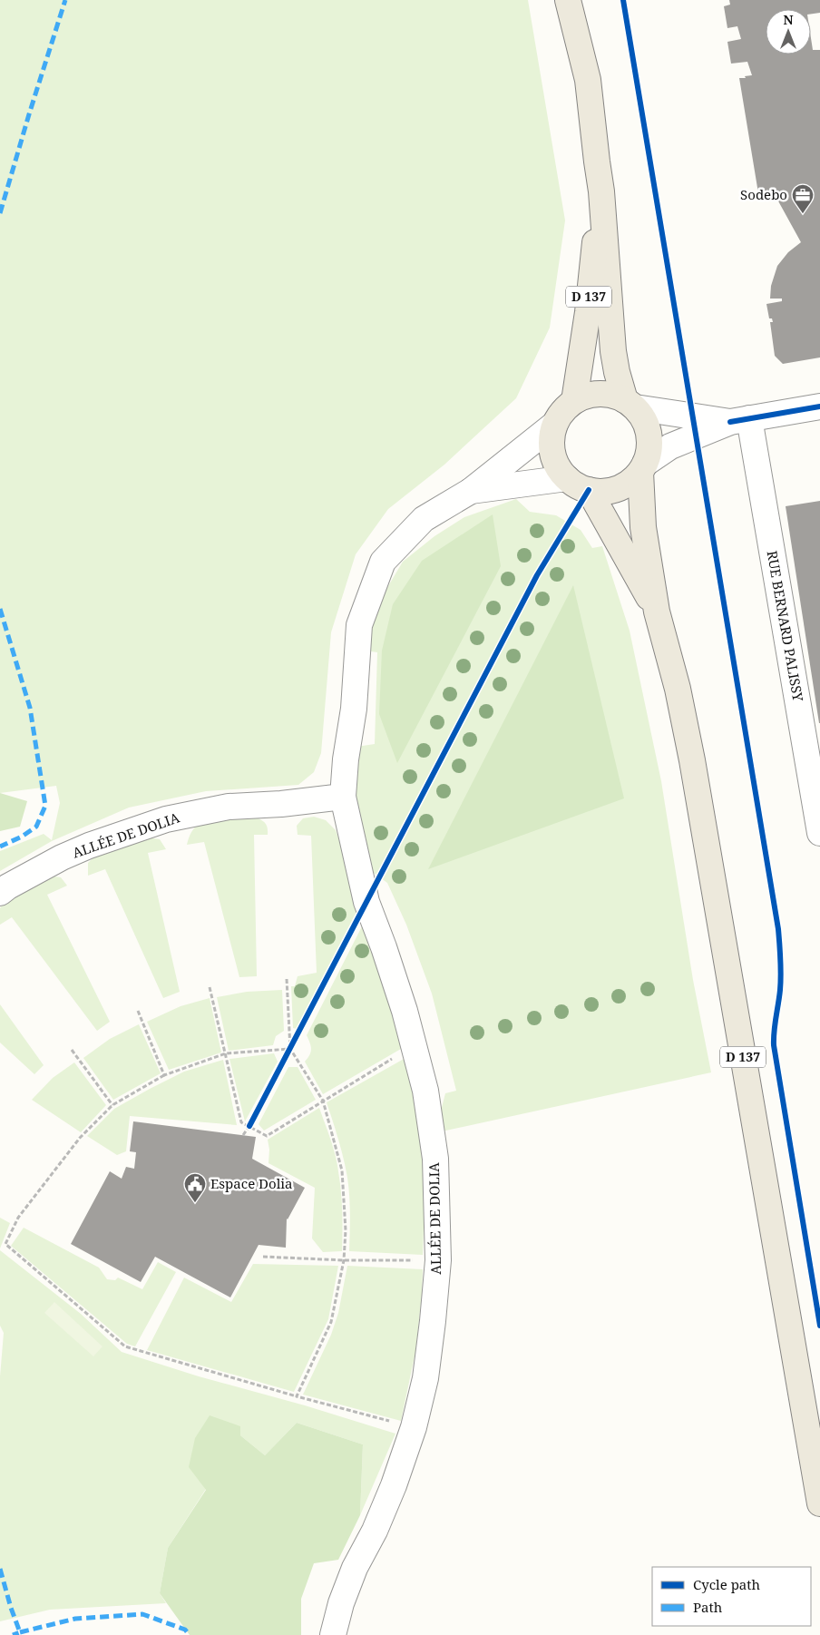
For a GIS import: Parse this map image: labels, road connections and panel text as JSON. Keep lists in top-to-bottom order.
{
  "streets": {
    "main road": ["D 137"],
    "street": ["RUE BERNARD PALISSY", "ALLÉE DE DOLIA"]
  },
  "crossings": [
    ["D 137", "ALLÉE DE DOLIA"]
  ],
  "places": {
    "office": ["Sodebo"],
    "public building": ["Espace Dolia"]
  },
  "legend": ["Cycle path", "Path"],
  "north": "top"
}
